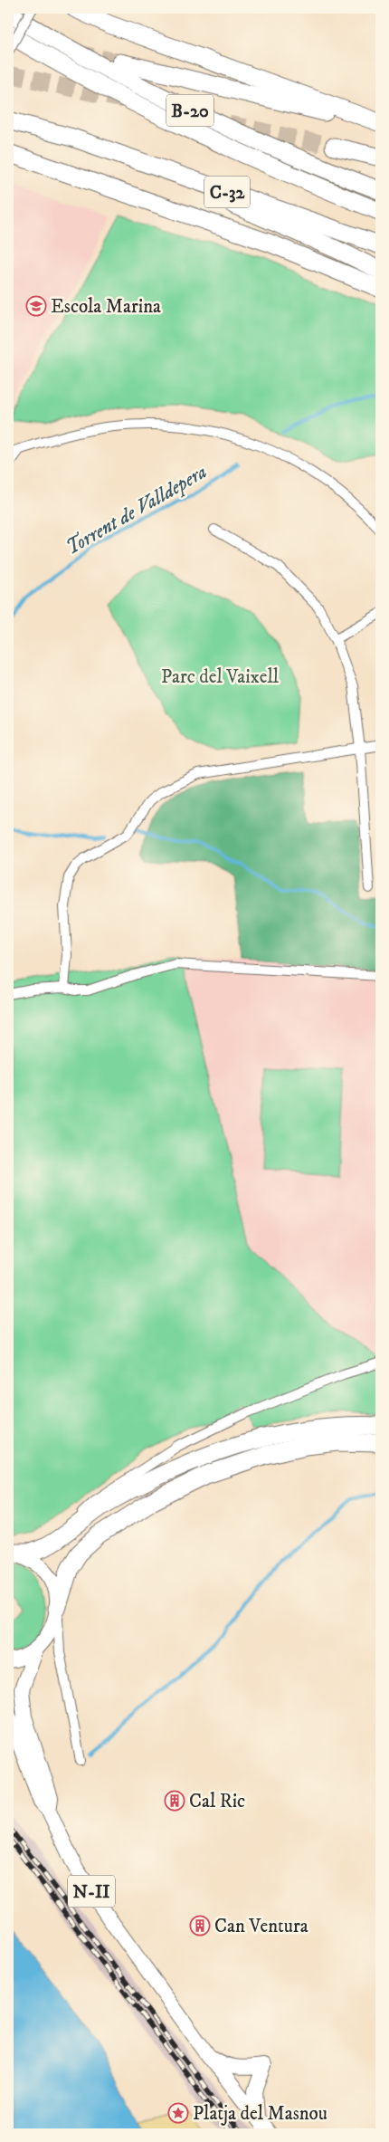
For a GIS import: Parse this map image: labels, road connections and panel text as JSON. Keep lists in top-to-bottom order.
{
  "streets": {
    "highway": ["B-20", "C-32"],
    "main road": ["N-II"]
  },
  "water": ["Torrent de Valldepera"],
  "parks": ["Parc del Vaixell"],
  "places": {
    "school or university": ["Escola Marina"],
    "building": ["Cal Ric", "Can Ventura"],
    "place": ["Platja del Masnou"]
  }
}
